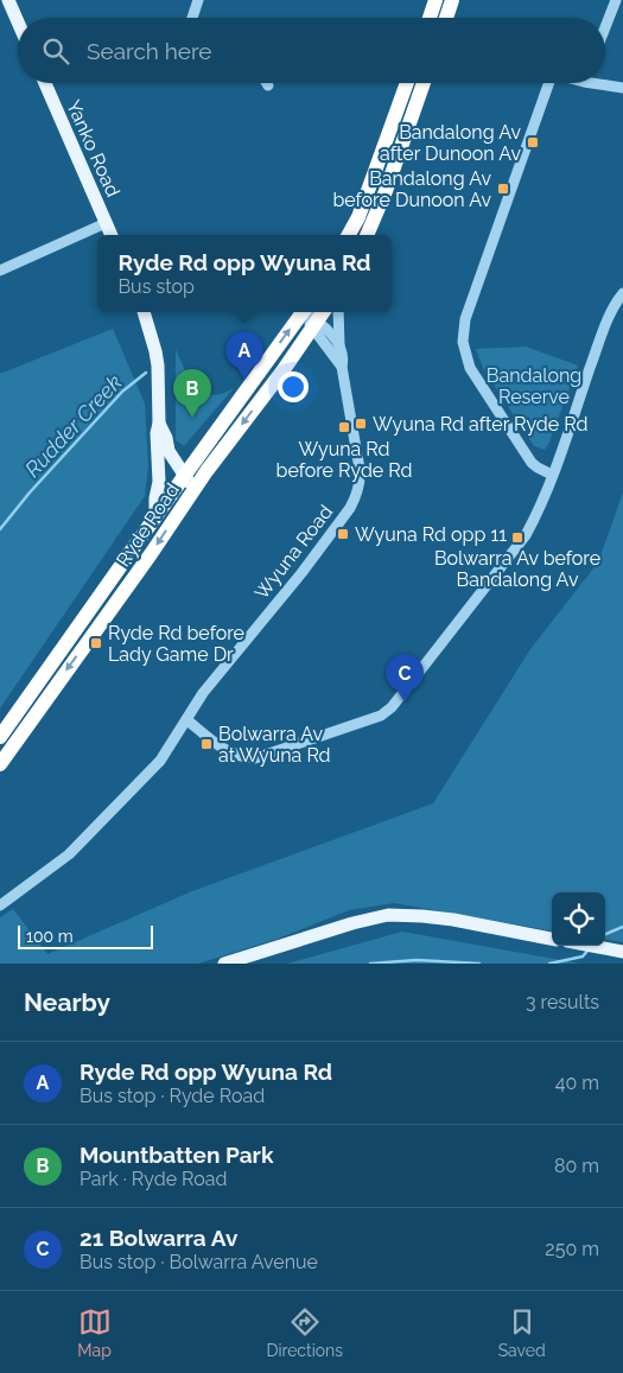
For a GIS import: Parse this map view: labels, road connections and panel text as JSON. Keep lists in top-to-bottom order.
{
  "streets": {
    "highway": ["Ryde Road"],
    "main road": ["Yanko Road"],
    "street": ["Wyuna Road"]
  },
  "crossings": [
    ["Ryde Road", "Wyuna Road"]
  ],
  "water": ["Rudder Creek"],
  "parks": ["Bandalong Reserve"],
  "places": {
    "transit": [
      "Bandalong Av after Dunoon Av",
      "Bandalong Av before Dunoon Av",
      "Wyuna Rd after Ryde Rd",
      "Wyuna Rd before Ryde Rd",
      "Wyuna Rd opp 11",
      "Bolwarra Av before Bandalong Av",
      "Ryde Rd before Lady Game Dr",
      "Bolwarra Av at Wyuna Rd"
    ]
  },
  "scale_bar": "100 m",
  "page": {
    "search": "Search here",
    "popup": ["Ryde Rd opp Wyuna Rd", "Bus stop"],
    "pins": ["A", "B", "C"],
    "scale": "100 m",
    "heading": ["Nearby", "3 results"],
    "list": [
      {
        "mark": "A",
        "name": "Ryde Rd opp Wyuna Rd",
        "note": "Bus stop · Ryde Road",
        "value": "40 m"
      },
      {
        "mark": "B",
        "name": "Mountbatten Park",
        "note": "Park · Ryde Road",
        "value": "80 m"
      },
      {
        "mark": "C",
        "name": "21 Bolwarra Av",
        "note": "Bus stop · Bolwarra Avenue",
        "value": "250 m"
      }
    ],
    "nav": ["Map", "Directions", "Saved"]
  }
}
